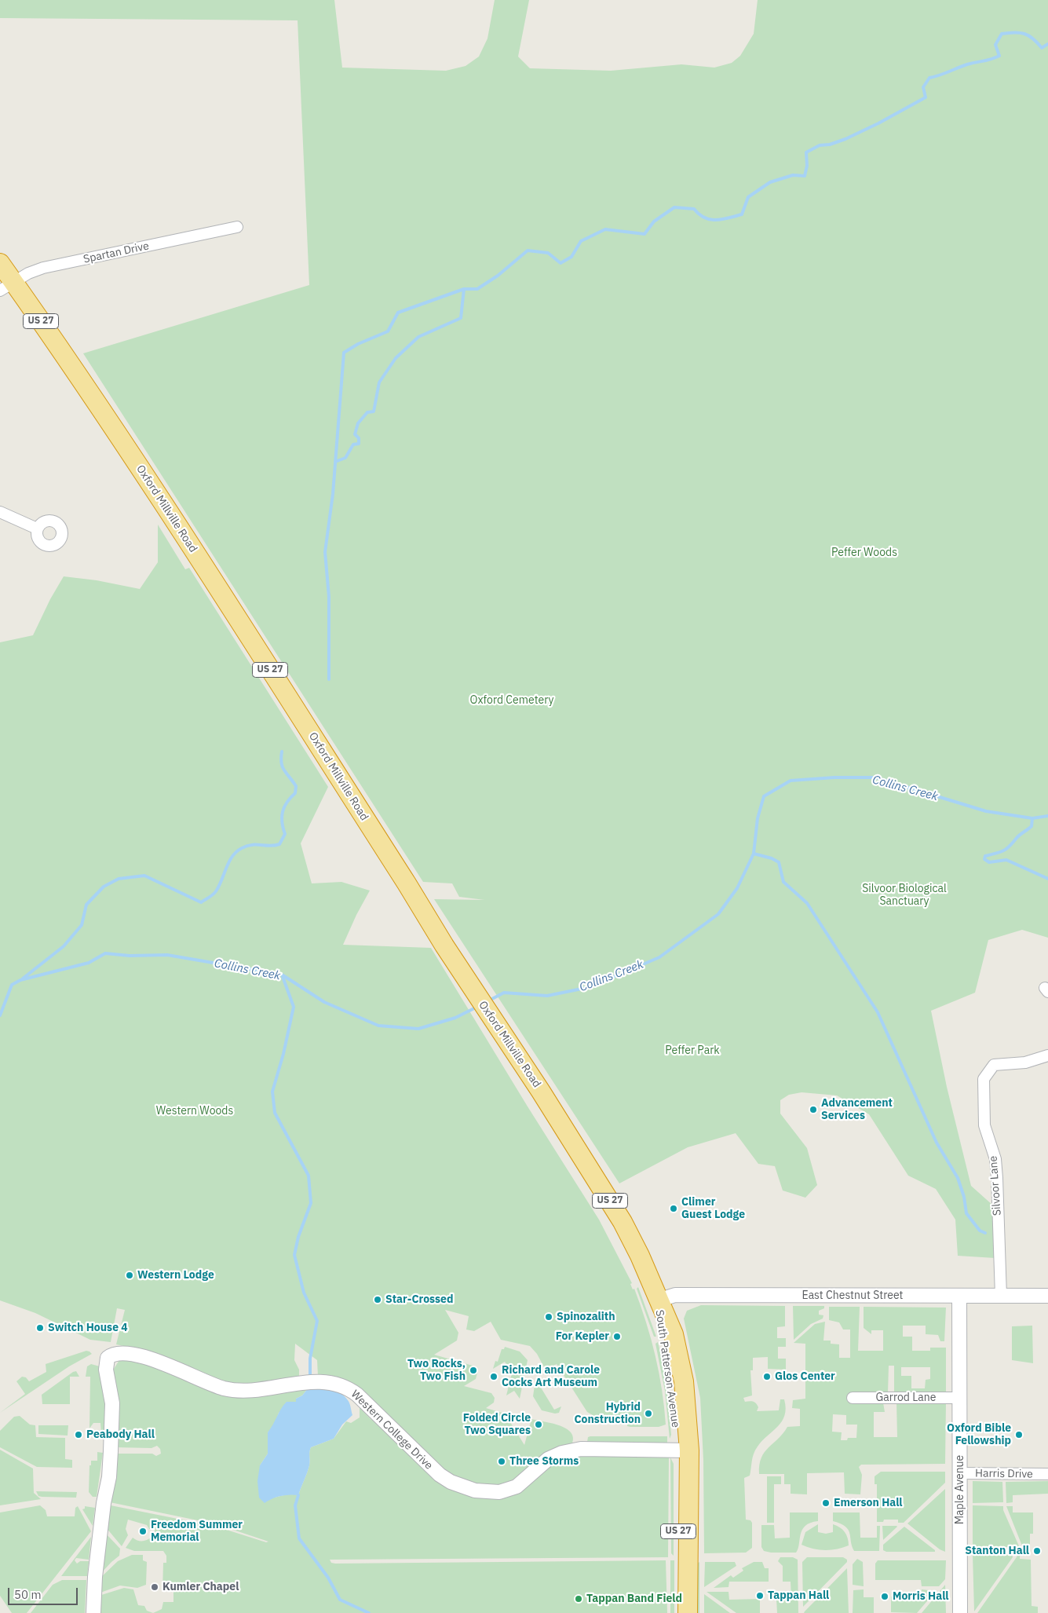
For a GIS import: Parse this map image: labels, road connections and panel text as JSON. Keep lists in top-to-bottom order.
{
  "streets": {
    "highway": ["US 27", "Oxford Millville Road", "South Patterson Avenue"],
    "street": [
      "Spartan Drive",
      "Silvoor Lane",
      "East Chestnut Street",
      "Garrod Lane",
      "Western College Drive",
      "Harris Drive",
      "Maple Avenue"
    ]
  },
  "crossings": [
    ["Spartan Drive", "Oxford Millville Road"],
    ["Oxford Millville Road", "East Chestnut Street"],
    ["Oxford Millville Road", "South Patterson Avenue"],
    ["Silvoor Lane", "East Chestnut Street"],
    ["East Chestnut Street", "South Patterson Avenue"],
    ["East Chestnut Street", "Maple Avenue"],
    ["South Patterson Avenue", "Western College Drive"],
    ["Garrod Lane", "Maple Avenue"],
    ["Harris Drive", "Maple Avenue"]
  ],
  "water": ["Collins Creek"],
  "parks": [
    "Peffer Woods",
    "Oxford Cemetery",
    "Silvoor Biological Sanctuary",
    "Peffer Park",
    "Western Woods"
  ],
  "places": [
    "Advancement Services",
    "Climer Guest Lodge",
    "Western Lodge",
    "Star-Crossed",
    "Spinozalith",
    "Switch House 4",
    "For Kepler",
    "Two Rocks, Two Fish",
    "Richard and Carole Cocks Art Museum",
    "Glos Center",
    "Hybrid Construction",
    "Folded Circle Two Squares",
    "Peabody Hall",
    "Oxford Bible Fellowship",
    "Three Storms",
    "Emerson Hall",
    "Freedom Summer Memorial",
    "Stanton Hall",
    "Kumler Chapel",
    "Tappan Hall",
    "Morris Hall",
    "Tappan Band Field"
  ],
  "scale_bar": "50 m"
}
